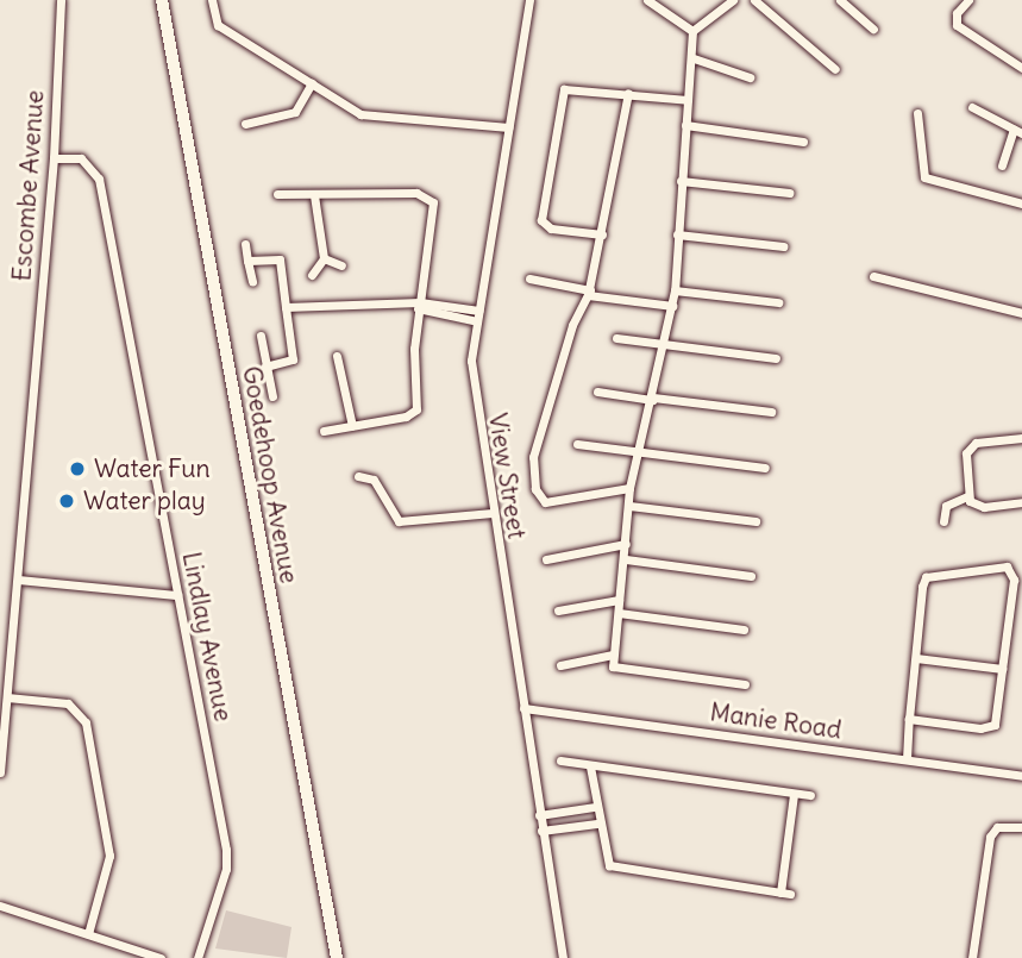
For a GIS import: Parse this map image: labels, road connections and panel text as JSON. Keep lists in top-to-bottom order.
{
  "streets": {
    "main road": ["Goedehoop Avenue"],
    "street": [
      "Escombe Avenue",
      "View Street",
      "Lindlay Avenue",
      "Manie Road"
    ]
  },
  "crossings": [
    ["Escombe Avenue", "Lindlay Avenue"],
    ["View Street", "Manie Road"]
  ],
  "places": ["Water Fun", "Water play"]
}
